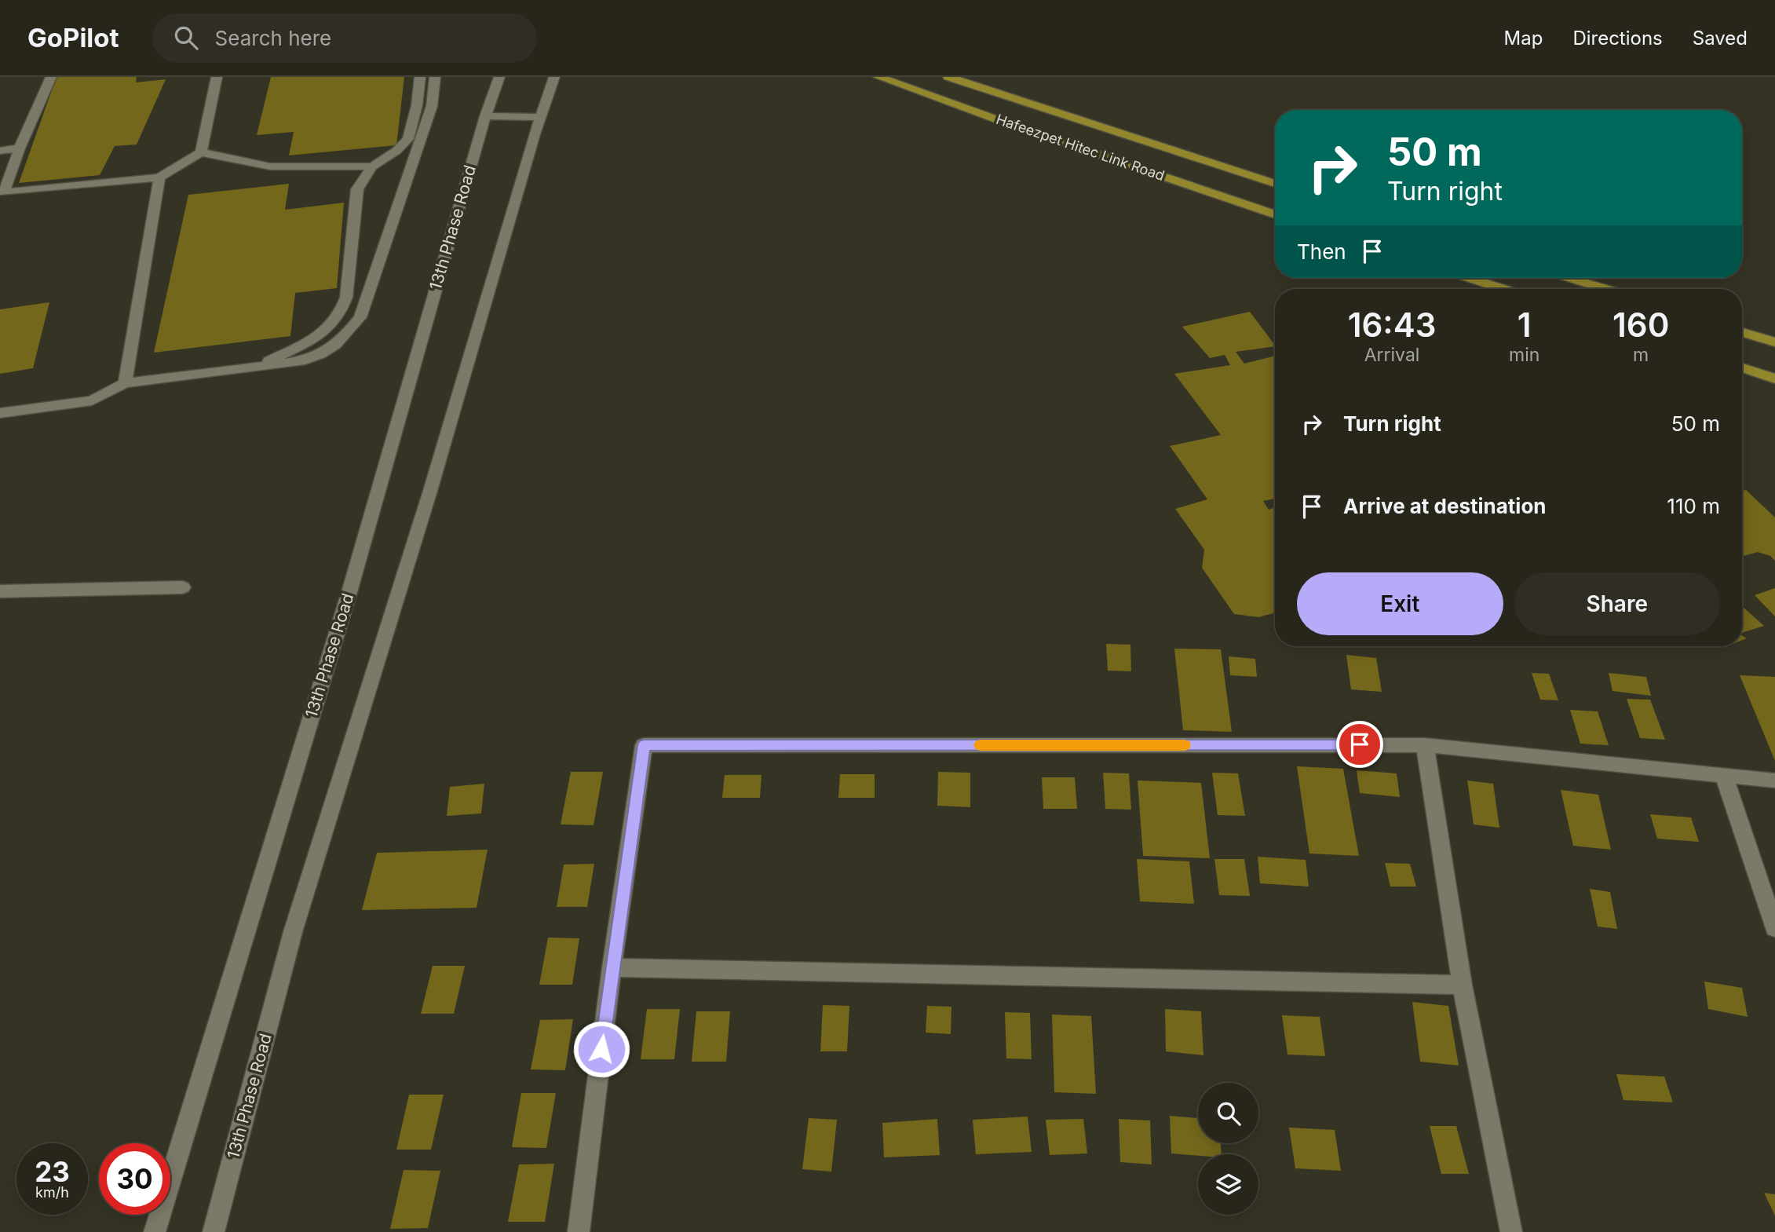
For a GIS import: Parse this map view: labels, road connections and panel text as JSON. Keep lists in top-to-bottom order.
{
  "streets": {
    "main road": ["Hafeezpet Hitec Link Road"],
    "street": ["13th Phase Road"]
  },
  "page": {
    "header": "GoPilot",
    "search": "Search here",
    "nav": ["Map", "Directions", "Saved"],
    "turn": ["50 m", "Turn right"],
    "then": "Then",
    "eta": [
      "16:43",
      "Arrival",
      "1",
      "min",
      "160",
      "m"
    ],
    "list": [
      {
        "name": "Turn right",
        "value": "50 m"
      },
      {
        "name": "Arrive at destination",
        "value": "110 m"
      }
    ],
    "buttons": ["Exit", "Share"],
    "speed": "23 km/h",
    "limit": "30"
  }
}
